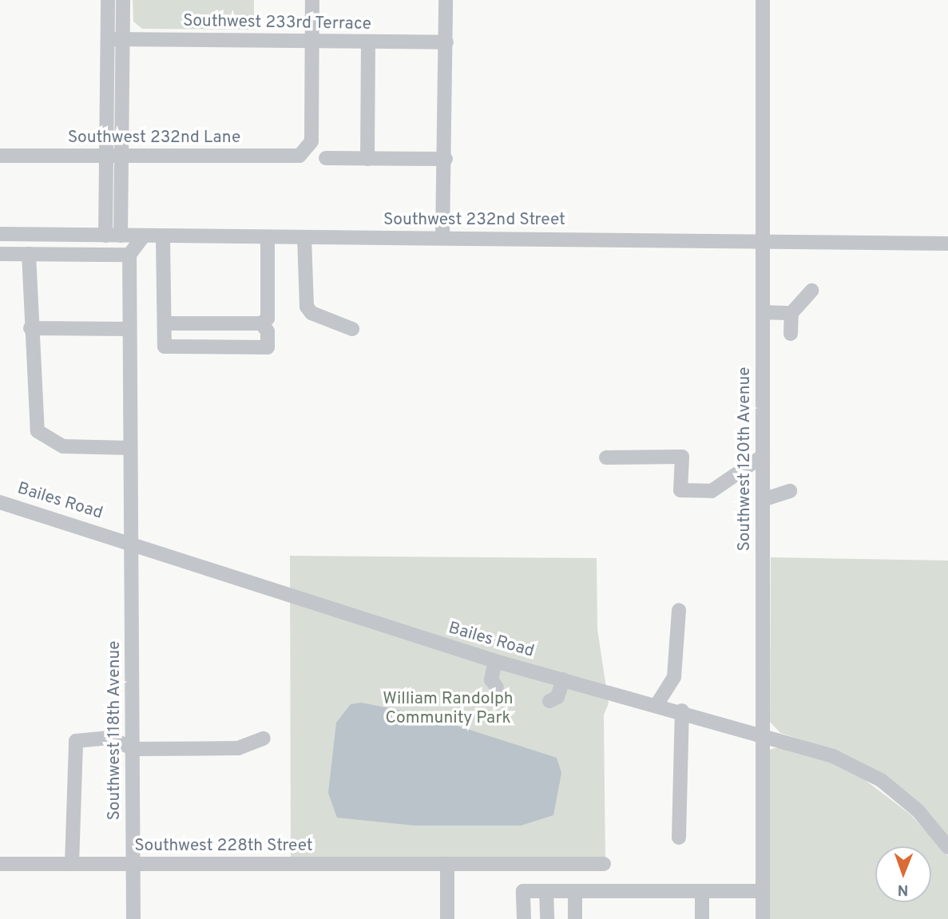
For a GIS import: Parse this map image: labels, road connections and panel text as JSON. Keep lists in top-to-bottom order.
{
  "streets": {
    "street": [
      "Southwest 233rd Terrace",
      "Southwest 232nd Lane",
      "Southwest 232nd Street",
      "Southwest 120th Avenue",
      "Bailes Road",
      "Southwest 118th Avenue",
      "Southwest 228th Street"
    ]
  },
  "crossings": [
    ["Southwest 233rd Terrace", "Southwest 232nd Lane"],
    ["Southwest 232nd Street", "Southwest 120th Avenue"],
    ["Southwest 120th Avenue", "Bailes Road"],
    ["Bailes Road", "Southwest 118th Avenue"],
    ["Southwest 118th Avenue", "Southwest 228th Street"]
  ],
  "parks": ["William Randolph Community Park"],
  "north": "bottom"
}
